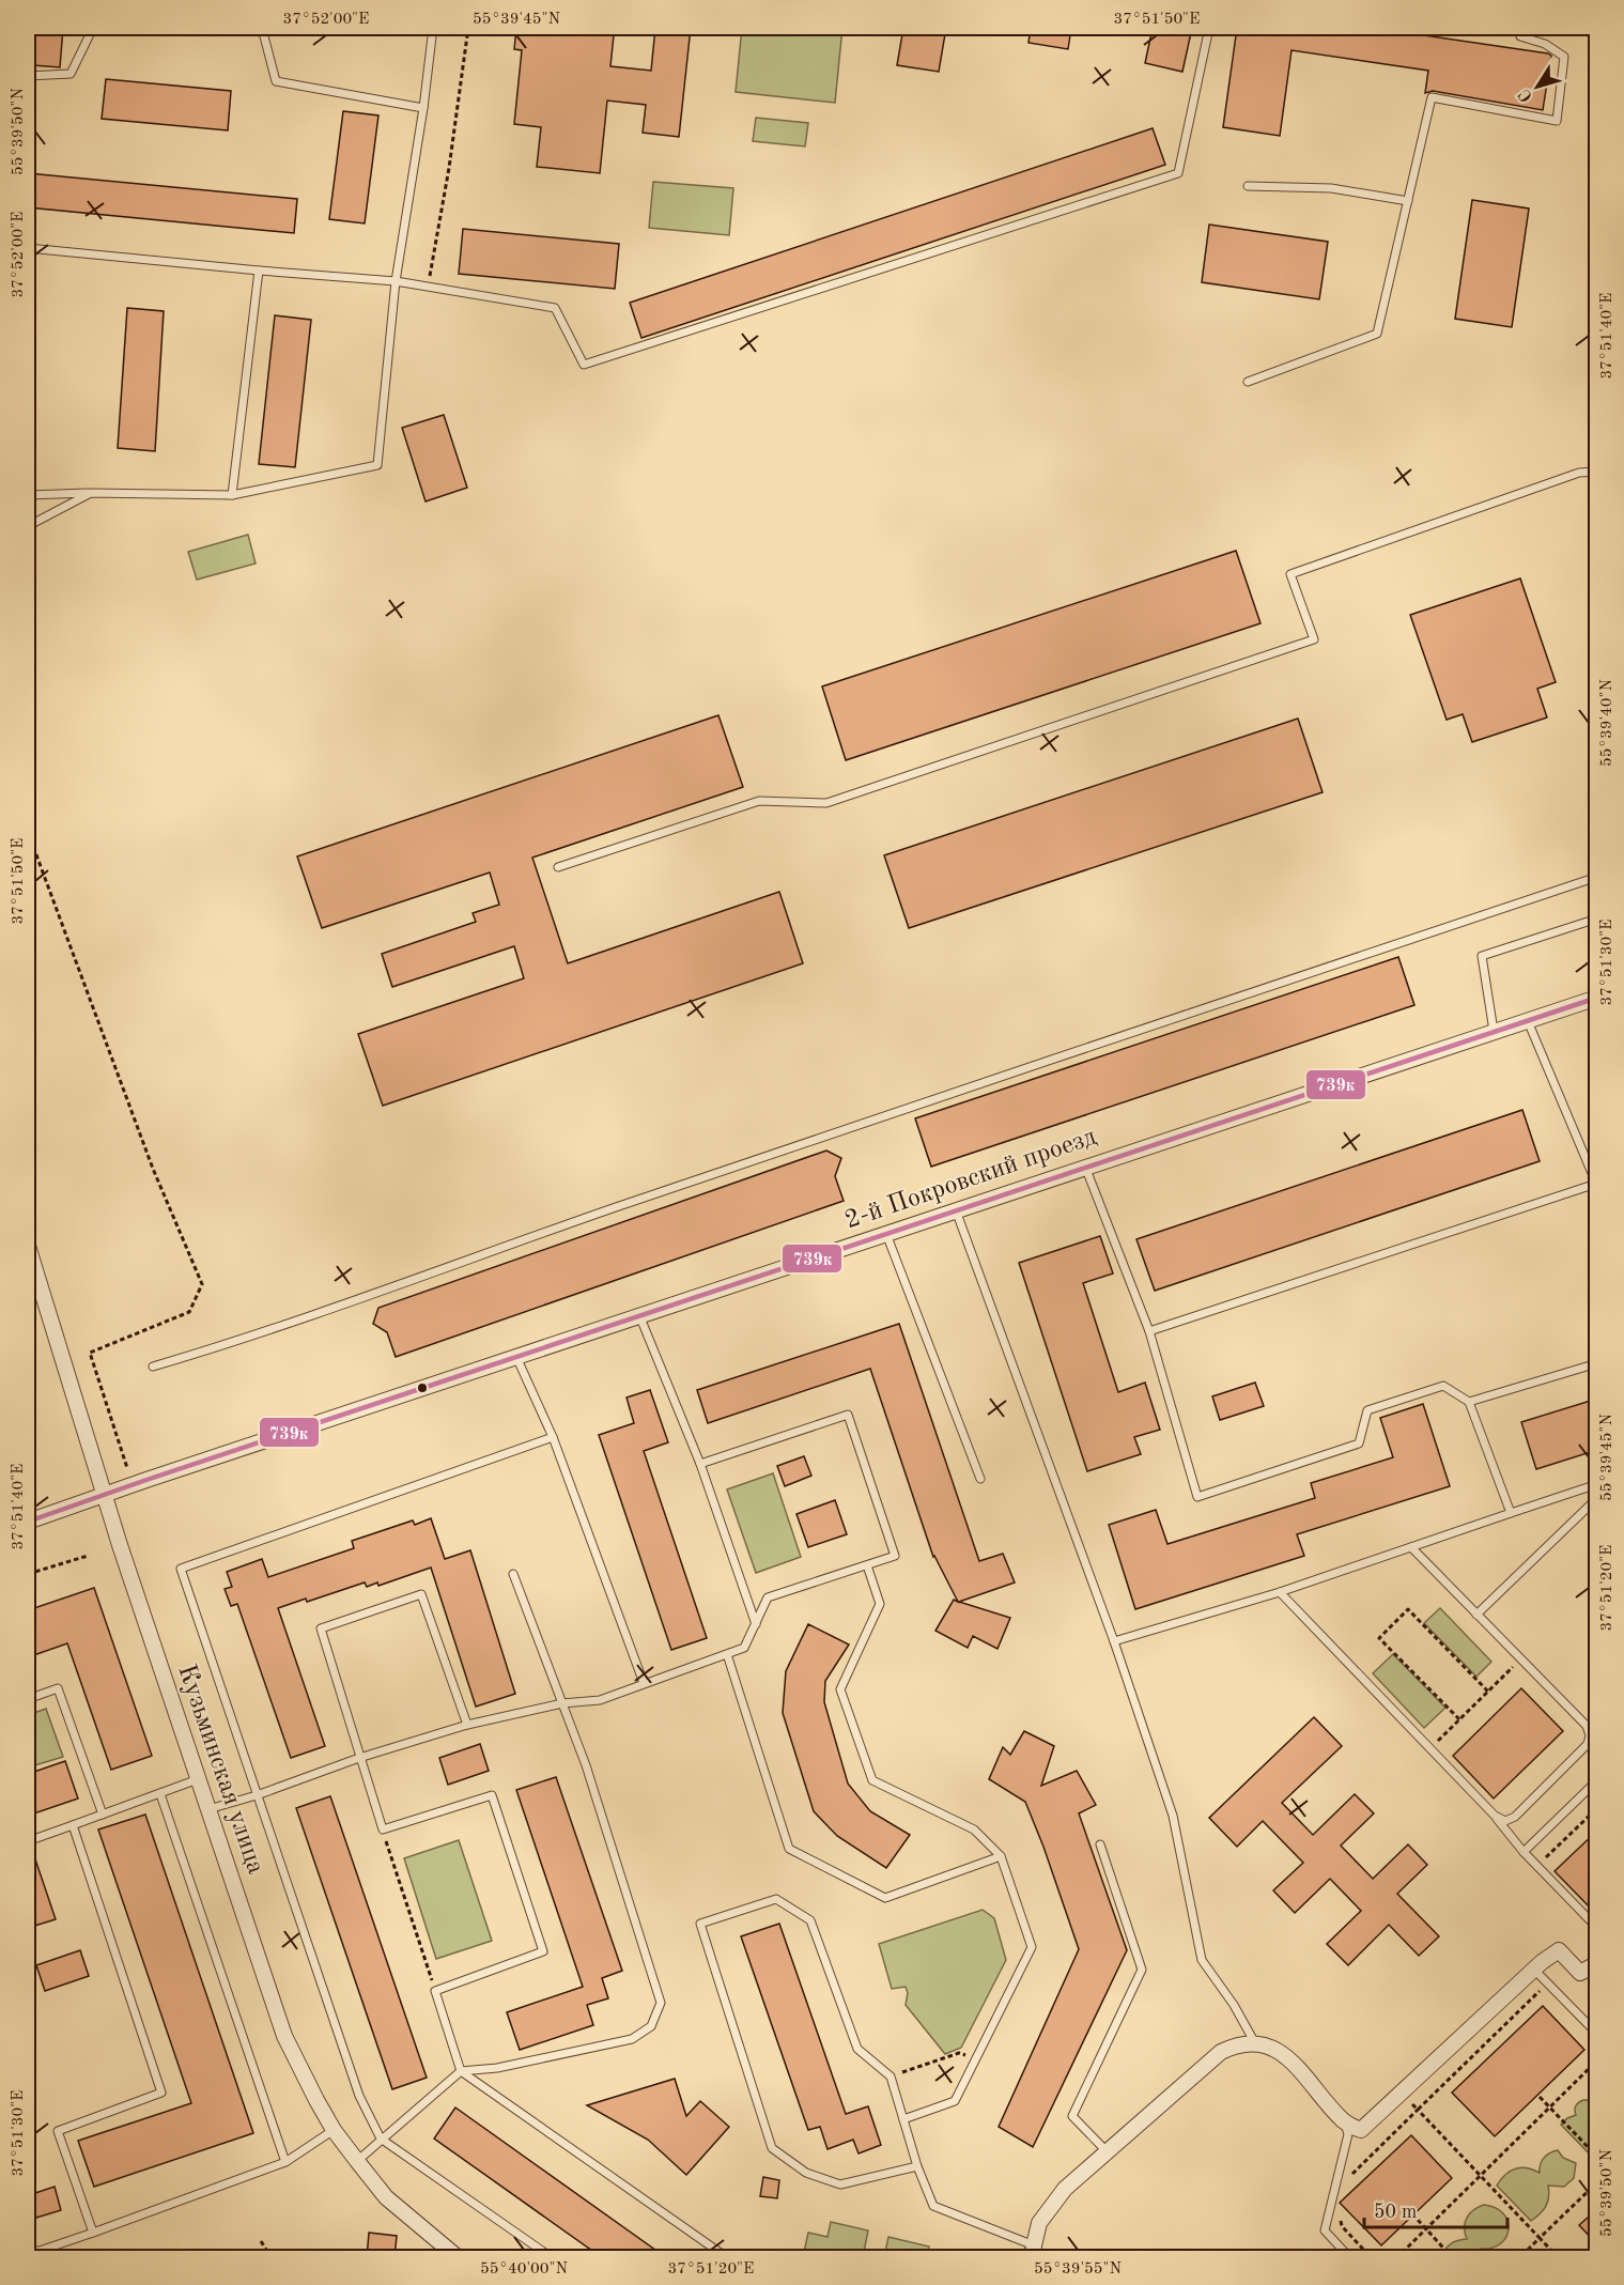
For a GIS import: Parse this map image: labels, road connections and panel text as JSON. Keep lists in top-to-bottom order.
{
  "streets": {
    "street": ["2-й Покровский проезд", "Кузьминская улица"]
  },
  "crossings": [
    ["2-й Покровский проезд", "Кузьминская улица"]
  ],
  "lines": ["transit line 739к"],
  "scale_bar": "50 m",
  "north": "bottom left",
  "coordinates": [
    "37°52'00\"E",
    "55°39'45\"N",
    "37°51'50\"E",
    "55°39'50\"N",
    "37°51'40\"E",
    "55°39'40\"N",
    "37°51'30\"E",
    "37°51'20\"E",
    "55°40'00\"N",
    "55°39'55\"N"
  ]
}
